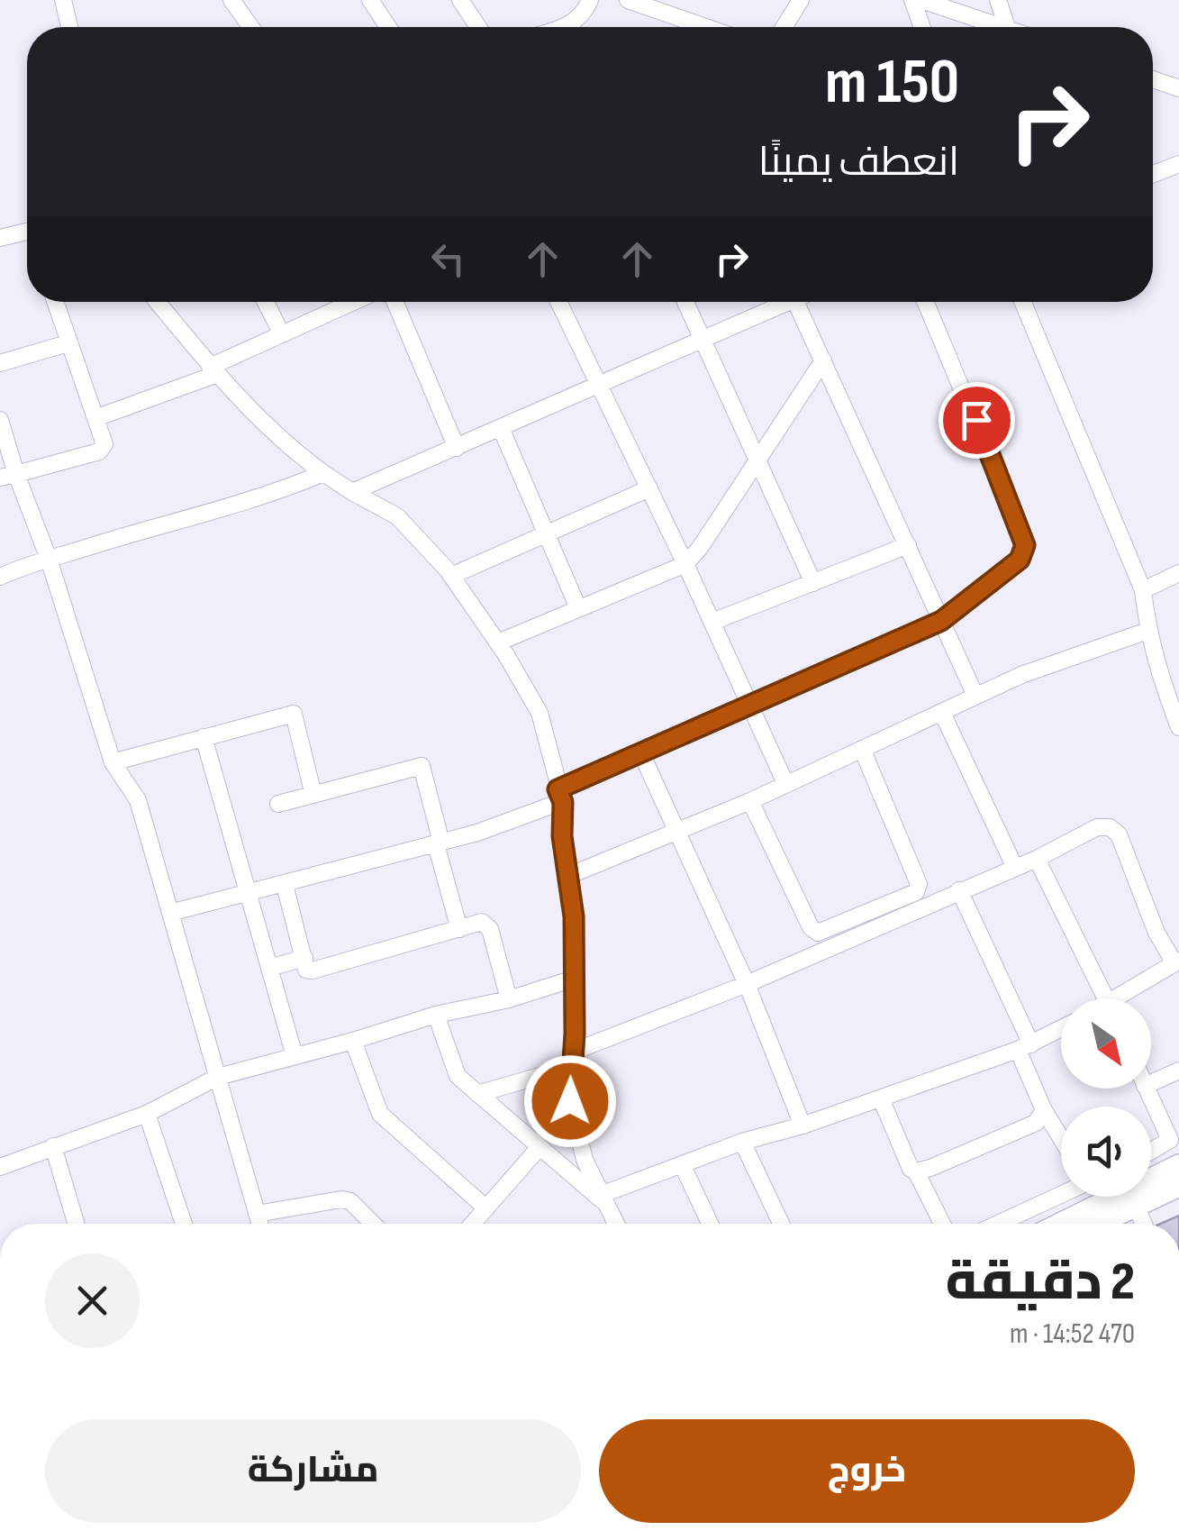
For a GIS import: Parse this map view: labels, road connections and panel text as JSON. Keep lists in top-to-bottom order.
{
  "north": "bottom right",
  "page": {
    "turn": ["150 m", "انعطف يمينًا"],
    "heading": ["2 دقيقة", "470 m · 14:52"],
    "buttons": ["خروج", "مشاركة"]
  }
}
